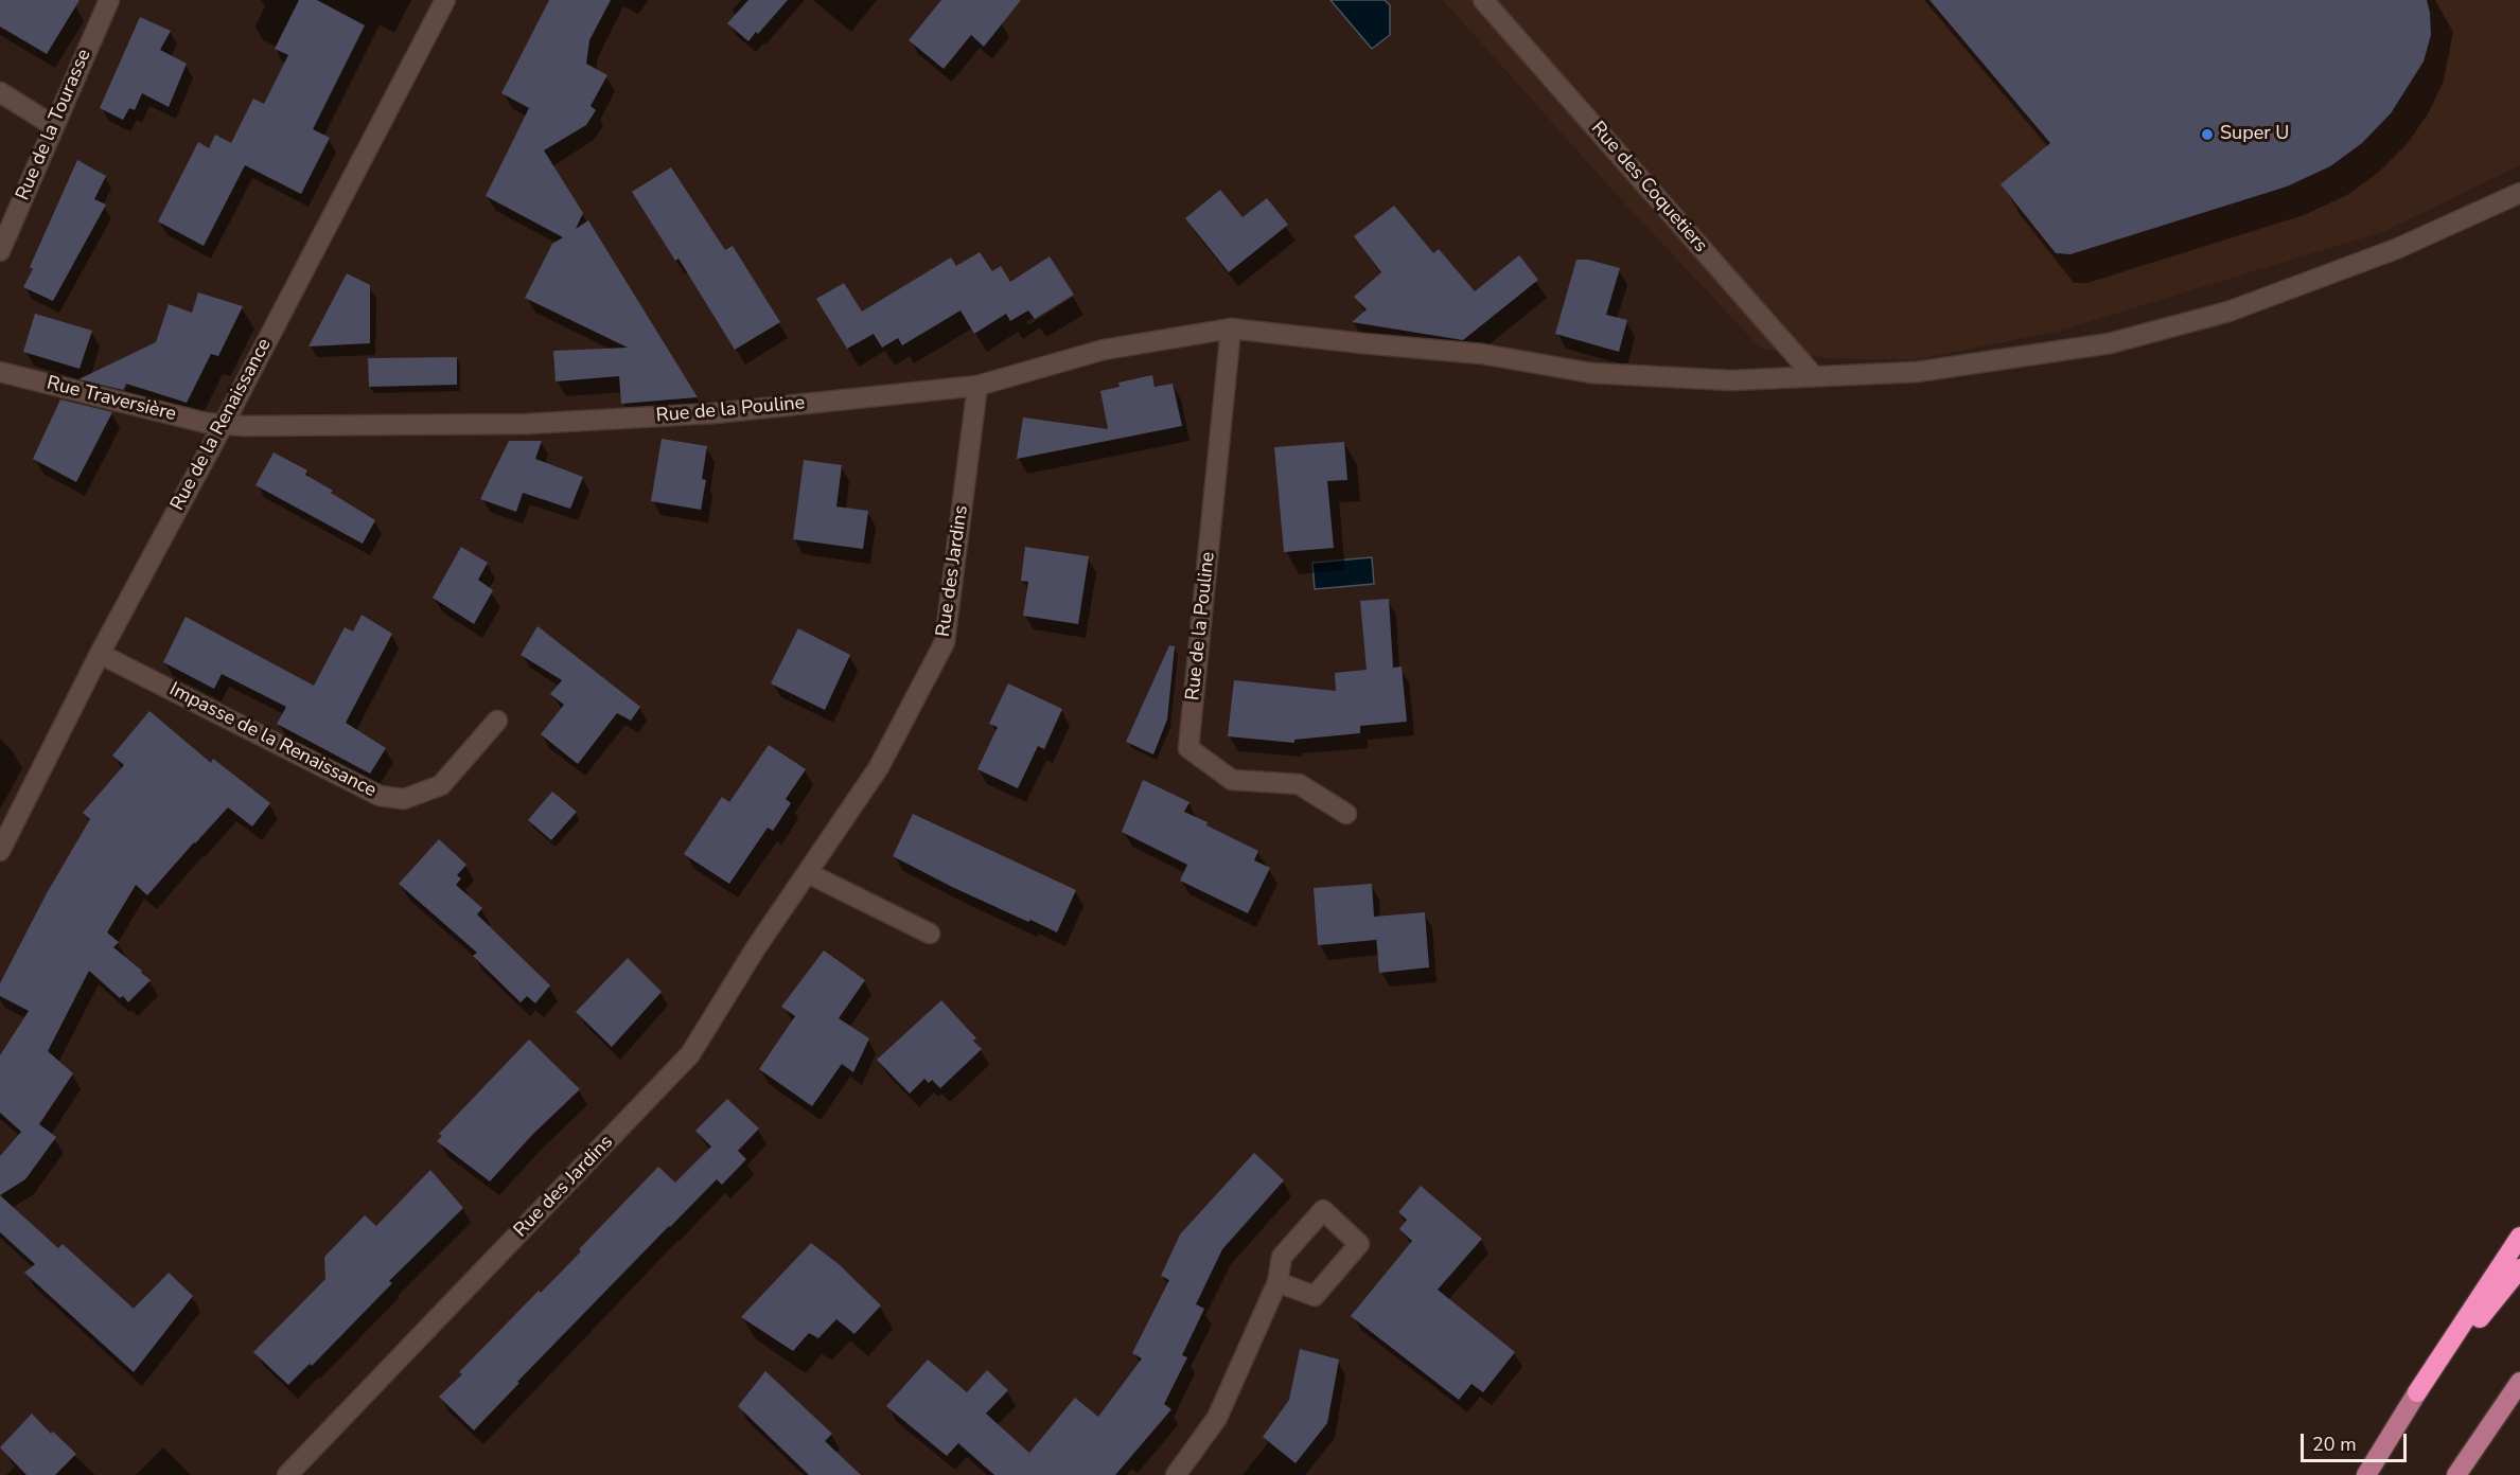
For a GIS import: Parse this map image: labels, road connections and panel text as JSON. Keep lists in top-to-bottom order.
{
  "streets": {
    "street": [
      "Rue de la Tourasse",
      "Rue des Coquetiers",
      "Rue Traversière",
      "Rue de la Pouline",
      "Rue de la Renaissance",
      "Rue des Jardins",
      "Impasse de la Renaissance"
    ]
  },
  "crossings": [
    ["Rue des Coquetiers", "Rue de la Pouline"],
    ["Rue Traversière", "Rue de la Pouline"],
    ["Rue Traversière", "Rue de la Renaissance"],
    ["Rue de la Pouline", "Rue de la Renaissance"],
    ["Rue de la Pouline", "Rue des Jardins"],
    ["Rue de la Renaissance", "Impasse de la Renaissance"]
  ],
  "places": ["Super U"],
  "scale_bar": "20 m"
}
